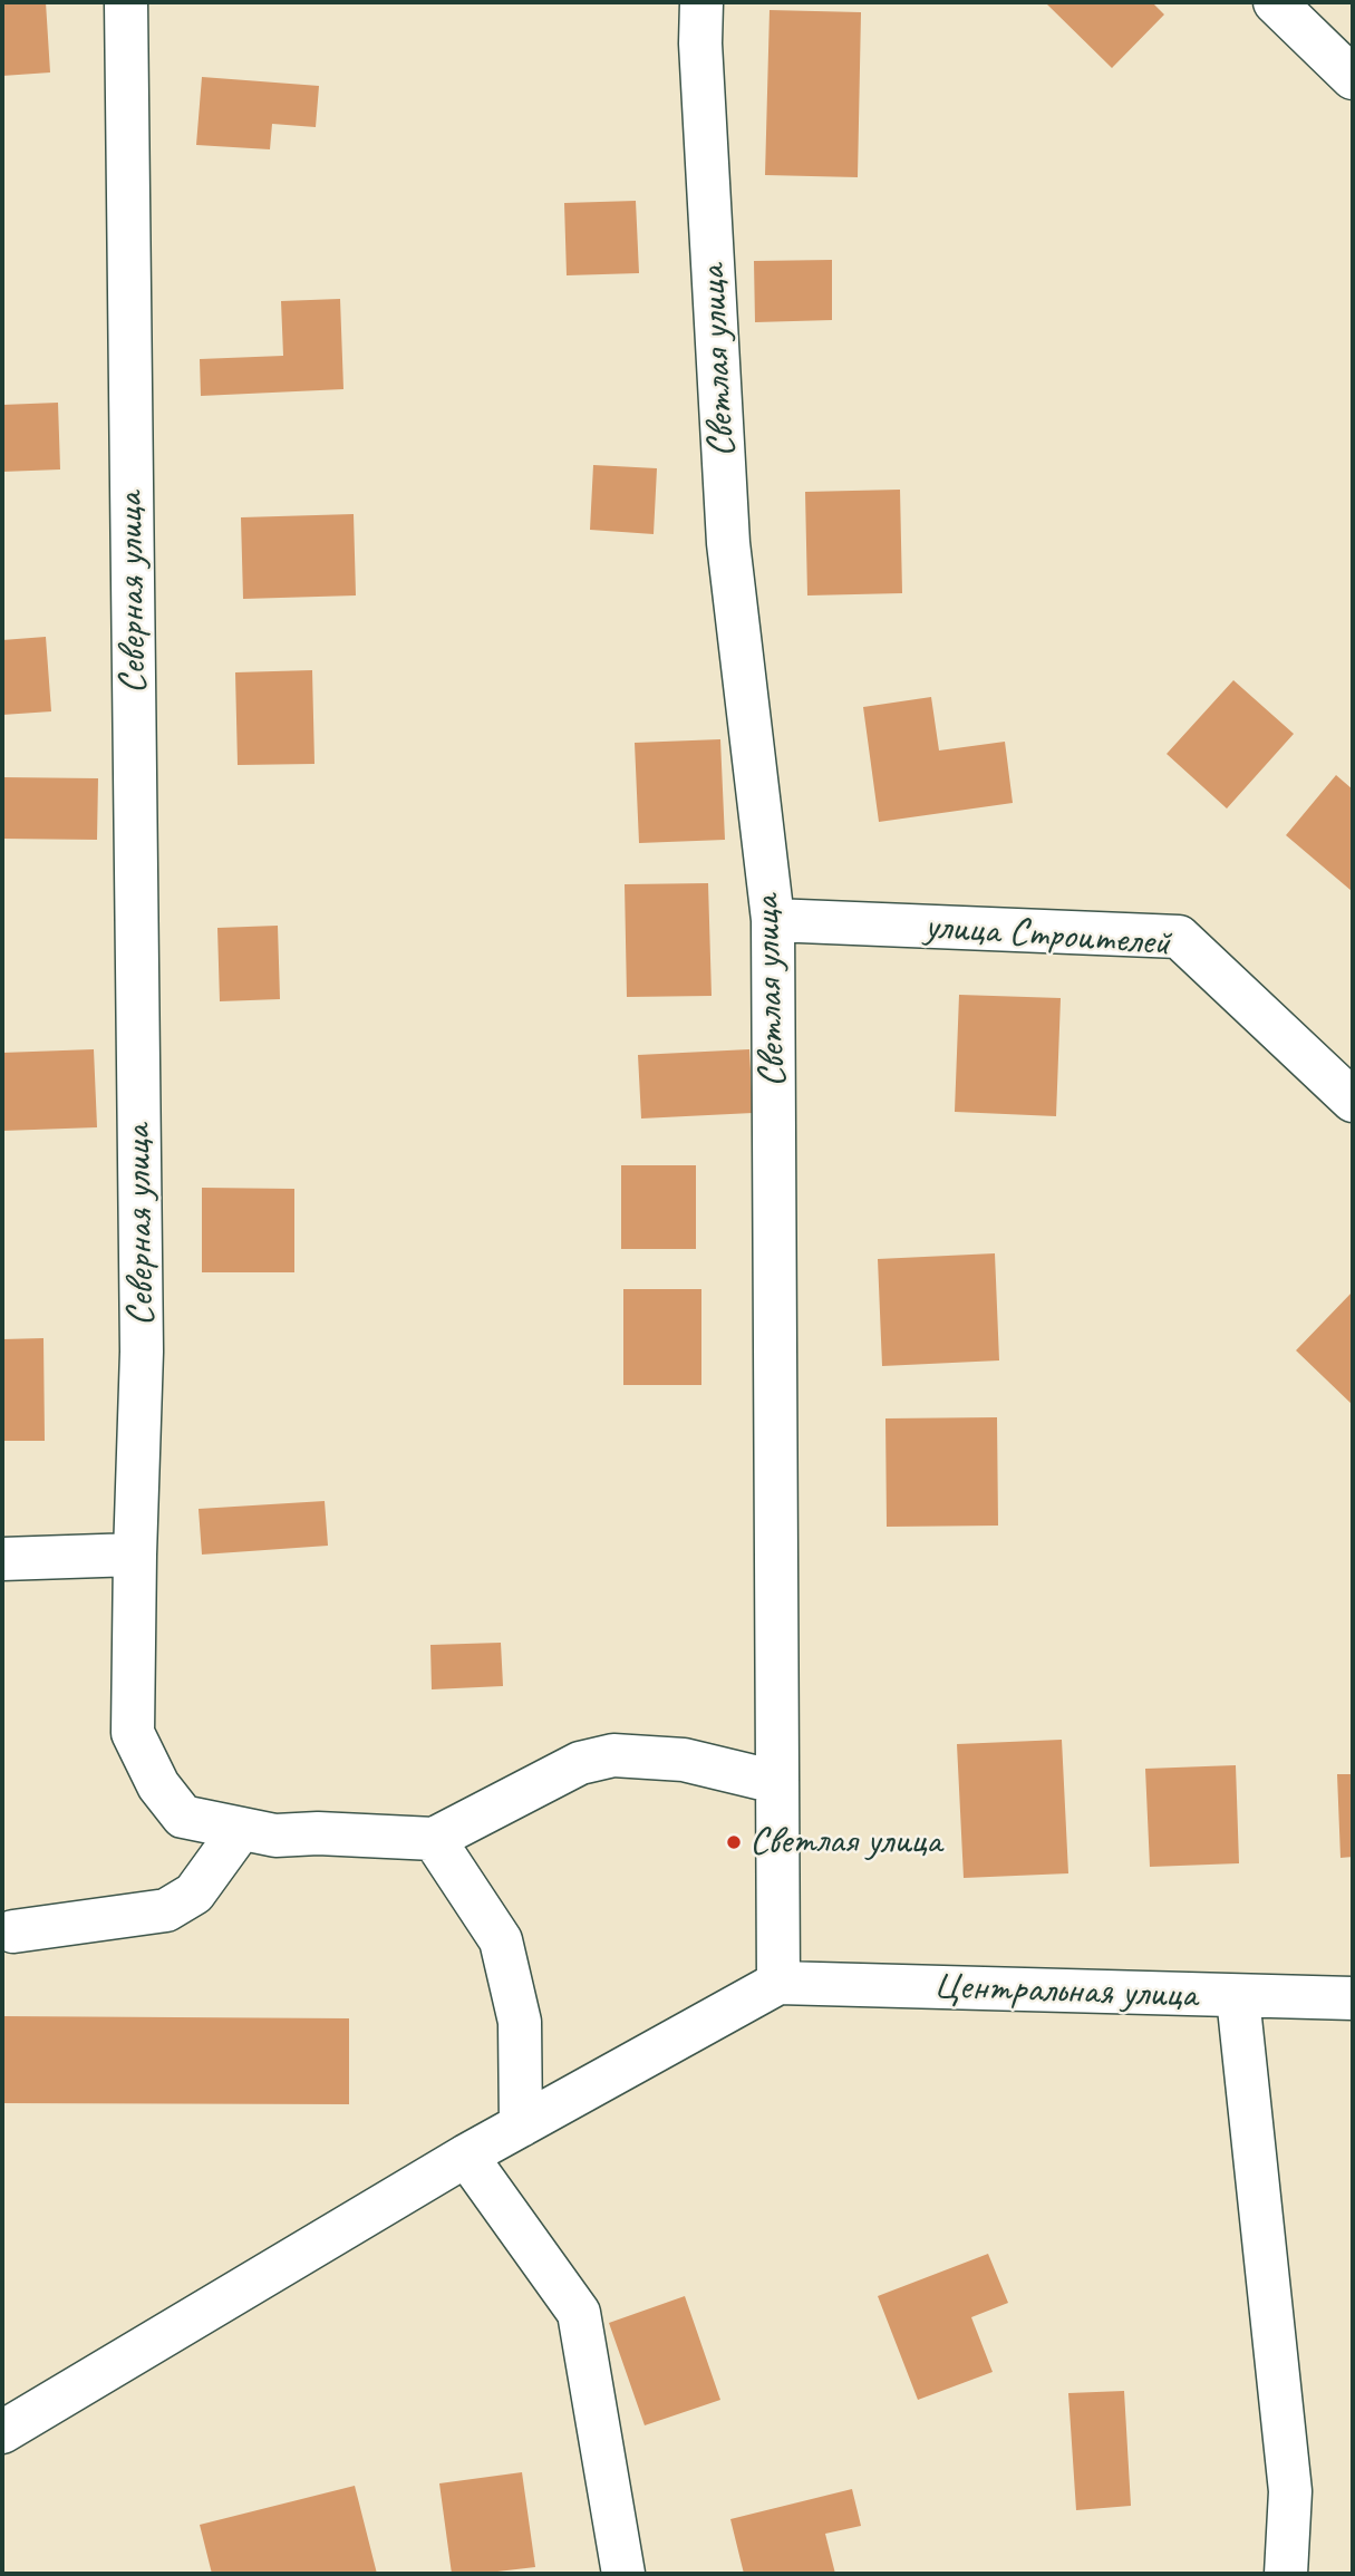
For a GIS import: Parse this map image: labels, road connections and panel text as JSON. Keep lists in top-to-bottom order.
{
  "streets": {
    "street": [
      "Светлая улица",
      "Северная улица",
      "улица Строителей",
      "Центральная улица"
    ]
  },
  "crossings": [
    ["Светлая улица", "улица Строителей"],
    ["Светлая улица", "Центральная улица"]
  ],
  "places": ["Светлая улица"]
}
